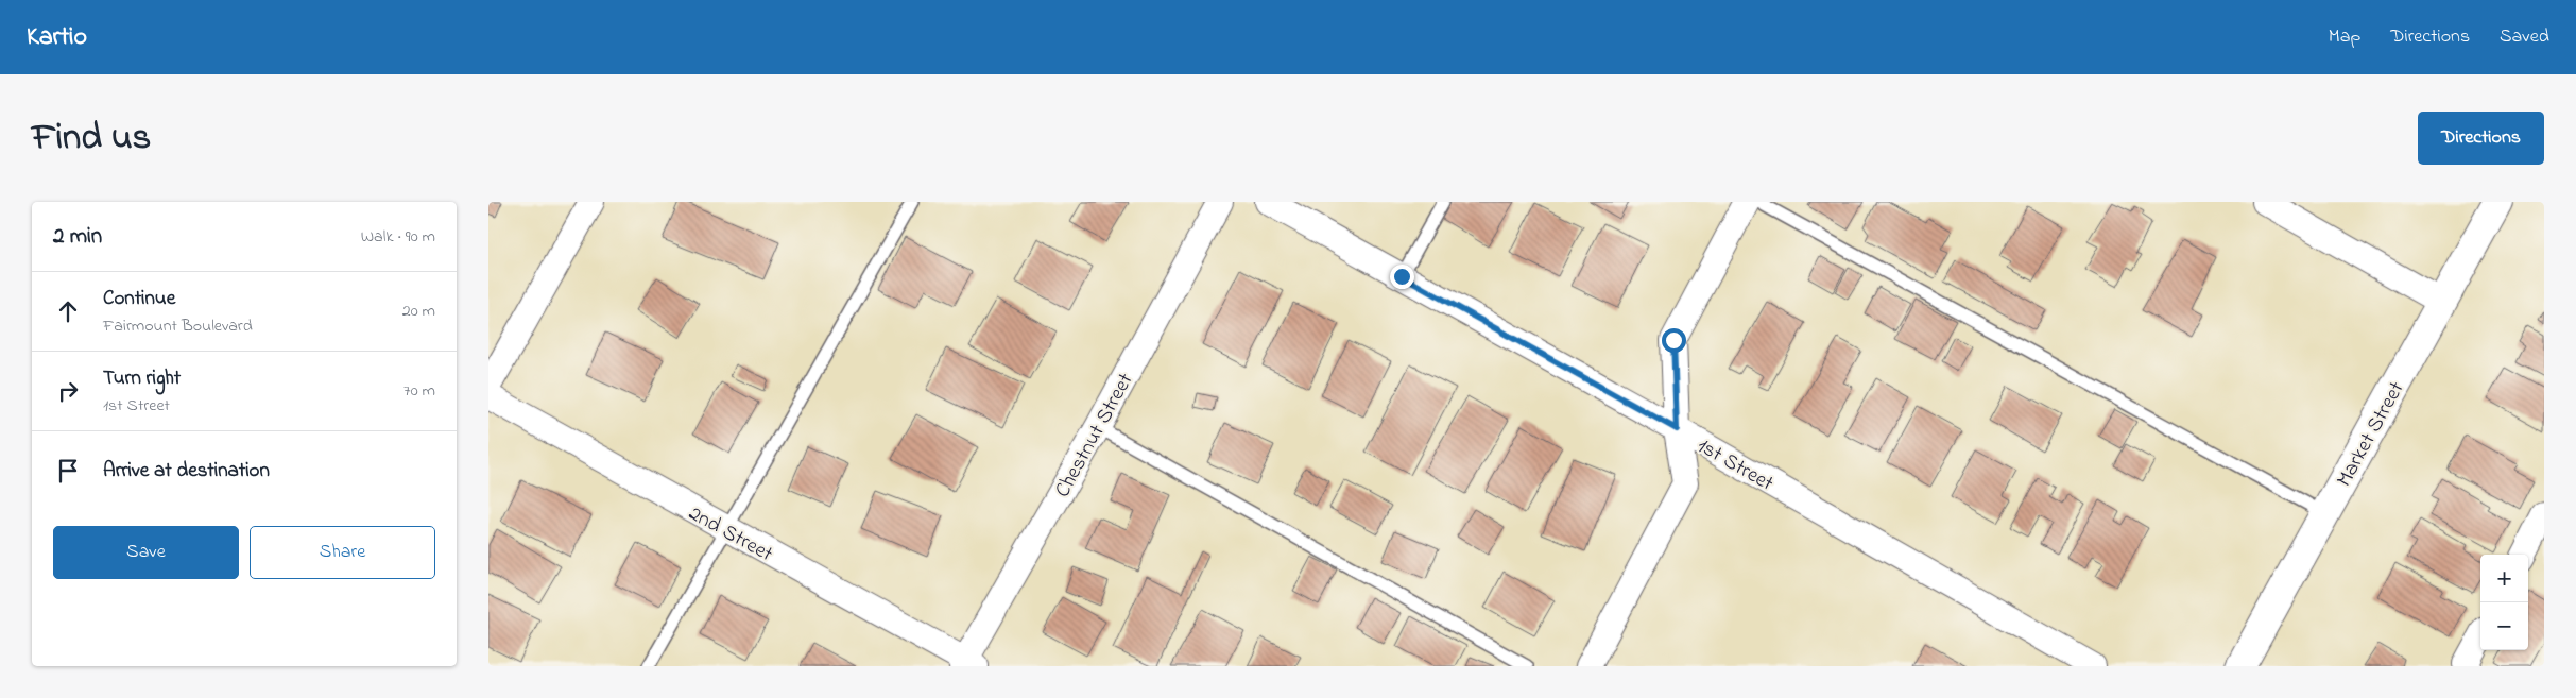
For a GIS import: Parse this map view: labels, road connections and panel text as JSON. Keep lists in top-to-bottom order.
{
  "streets": {
    "main road": ["Market Street"],
    "street": ["Chestnut Street", "1st Street", "2nd Street"]
  },
  "crossings": [
    ["Chestnut Street", "2nd Street"]
  ],
  "page": {
    "header": "Kartio",
    "nav": ["Map", "Directions", "Saved"],
    "title": "Find us",
    "buttons": [
      "Directions",
      ["Save", "Share"]
    ],
    "heading": ["2 min", "Walk · 90 m"],
    "list": [
      ["Continue", "Fairmount Boulevard", "20 m"],
      ["Turn right", "1st Street", "70 m"],
      "Arrive at destination"
    ],
    "map_buttons": ["+", "−"]
  }
}
